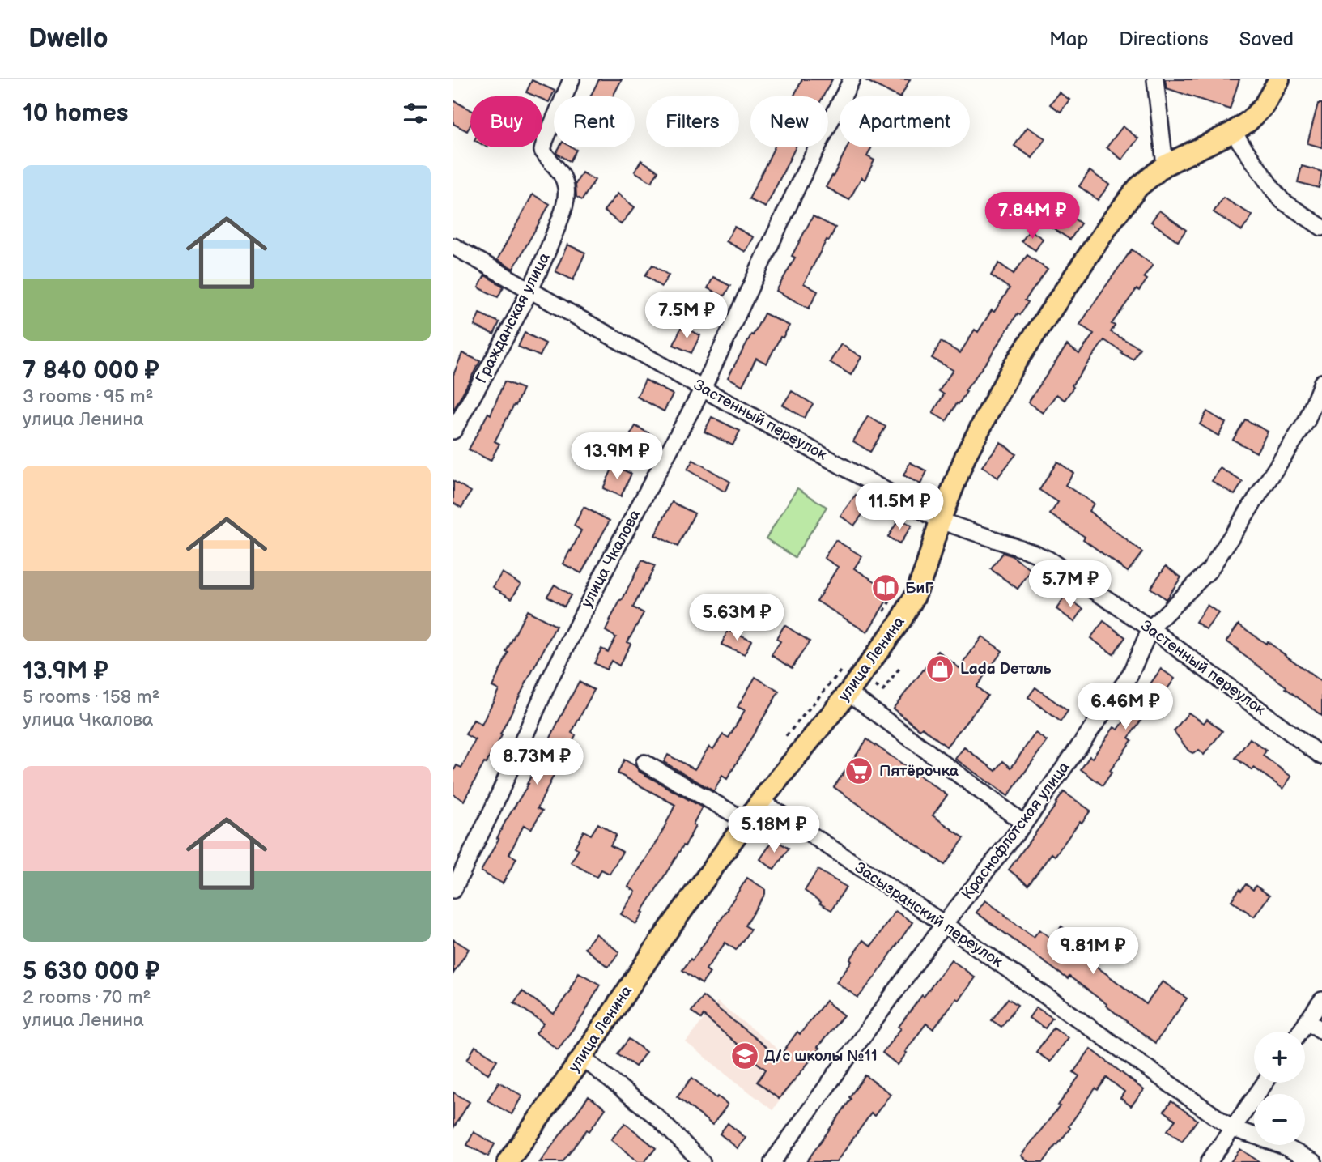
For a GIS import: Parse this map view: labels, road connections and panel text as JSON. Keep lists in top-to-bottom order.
{
  "streets": {
    "main road": ["улица Ленина"],
    "street": [
      "Гражданская улица",
      "Застенный переулок",
      "улица Чкалова",
      "Краснофлотская улица",
      "Засызранский переулок"
    ]
  },
  "crossings": [
    ["Гражданская улица", "Застенный переулок"],
    ["Застенный переулок", "улица Чкалова"],
    ["Застенный переулок", "улица Ленина"],
    ["Застенный переулок", "Краснофлотская улица"],
    ["улица Ленина", "Засызранский переулок"],
    ["Краснофлотская улица", "Засызранский переулок"]
  ],
  "places": {
    "library": ["БиГ"],
    "shop": ["Lada Dеталь"],
    "supermarket": ["Пятёрочка"],
    "school or university": ["Д/с школы №11"]
  },
  "page": {
    "header": "Dwello",
    "nav": ["Map", "Directions", "Saved"],
    "heading": "10 homes",
    "chip": [
      "Buy",
      "Rent",
      "Filters",
      "New",
      "Apartment"
    ],
    "list": [
      {
        "name": "7 840 000 ₽",
        "note": "3 rooms · 95 m² · улица Ленина"
      },
      {
        "name": "13.9M ₽",
        "note": "5 rooms · 158 m² · улица Чкалова"
      },
      {
        "name": "5 630 000 ₽",
        "note": "2 rooms · 70 m² · улица Ленина"
      }
    ],
    "price": [
      "7.84M ₽",
      "7.5M ₽",
      "13.9M ₽",
      "11.5M ₽",
      "5.7M ₽",
      "5.63M ₽",
      "6.46M ₽",
      "8.73M ₽",
      "5.18M ₽",
      "9.81M ₽"
    ],
    "map_buttons": ["+", "−"]
  }
}
